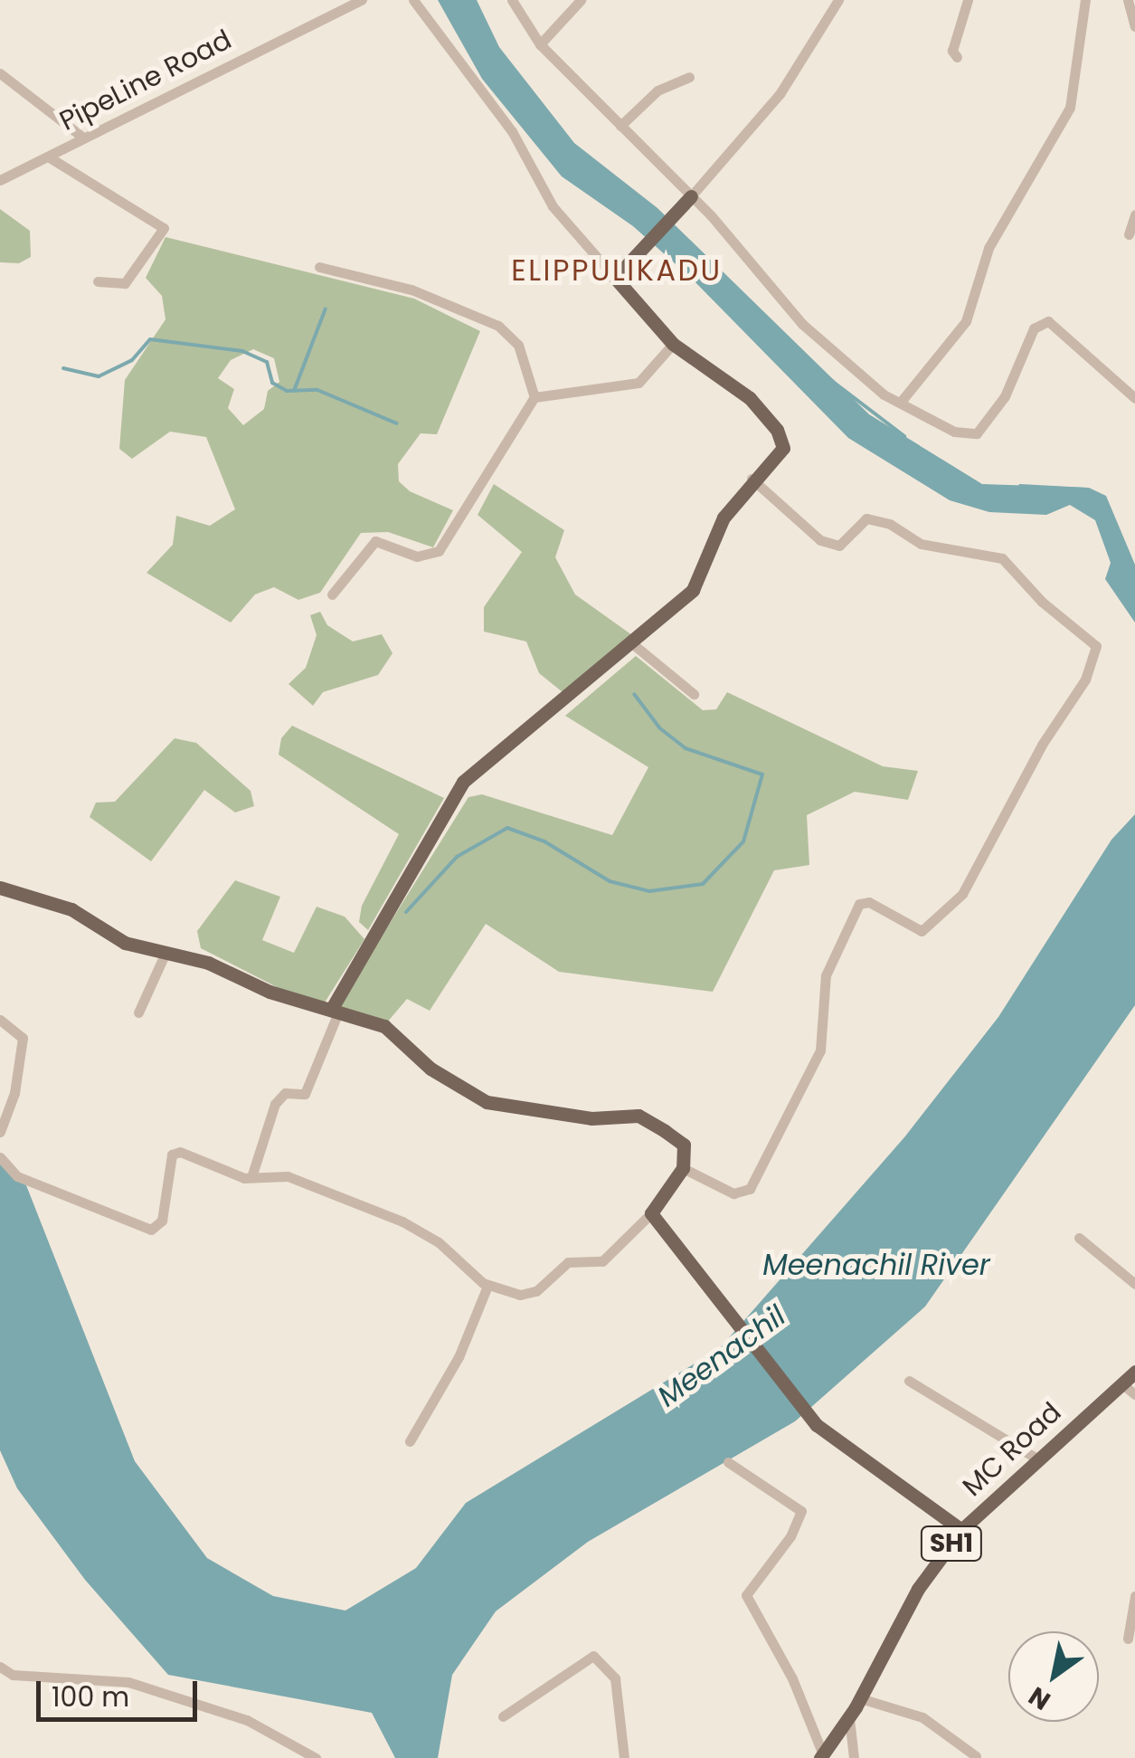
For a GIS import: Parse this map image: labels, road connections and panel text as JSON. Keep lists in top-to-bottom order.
{
  "streets": {
    "main road": ["MC Road", "SH1"],
    "street": ["PipeLine Road"]
  },
  "districts": ["ELIPPULIKADU"],
  "water": ["Meenachil River", "Meenachil"],
  "scale_bar": "100 m",
  "north": "bottom left"
}
